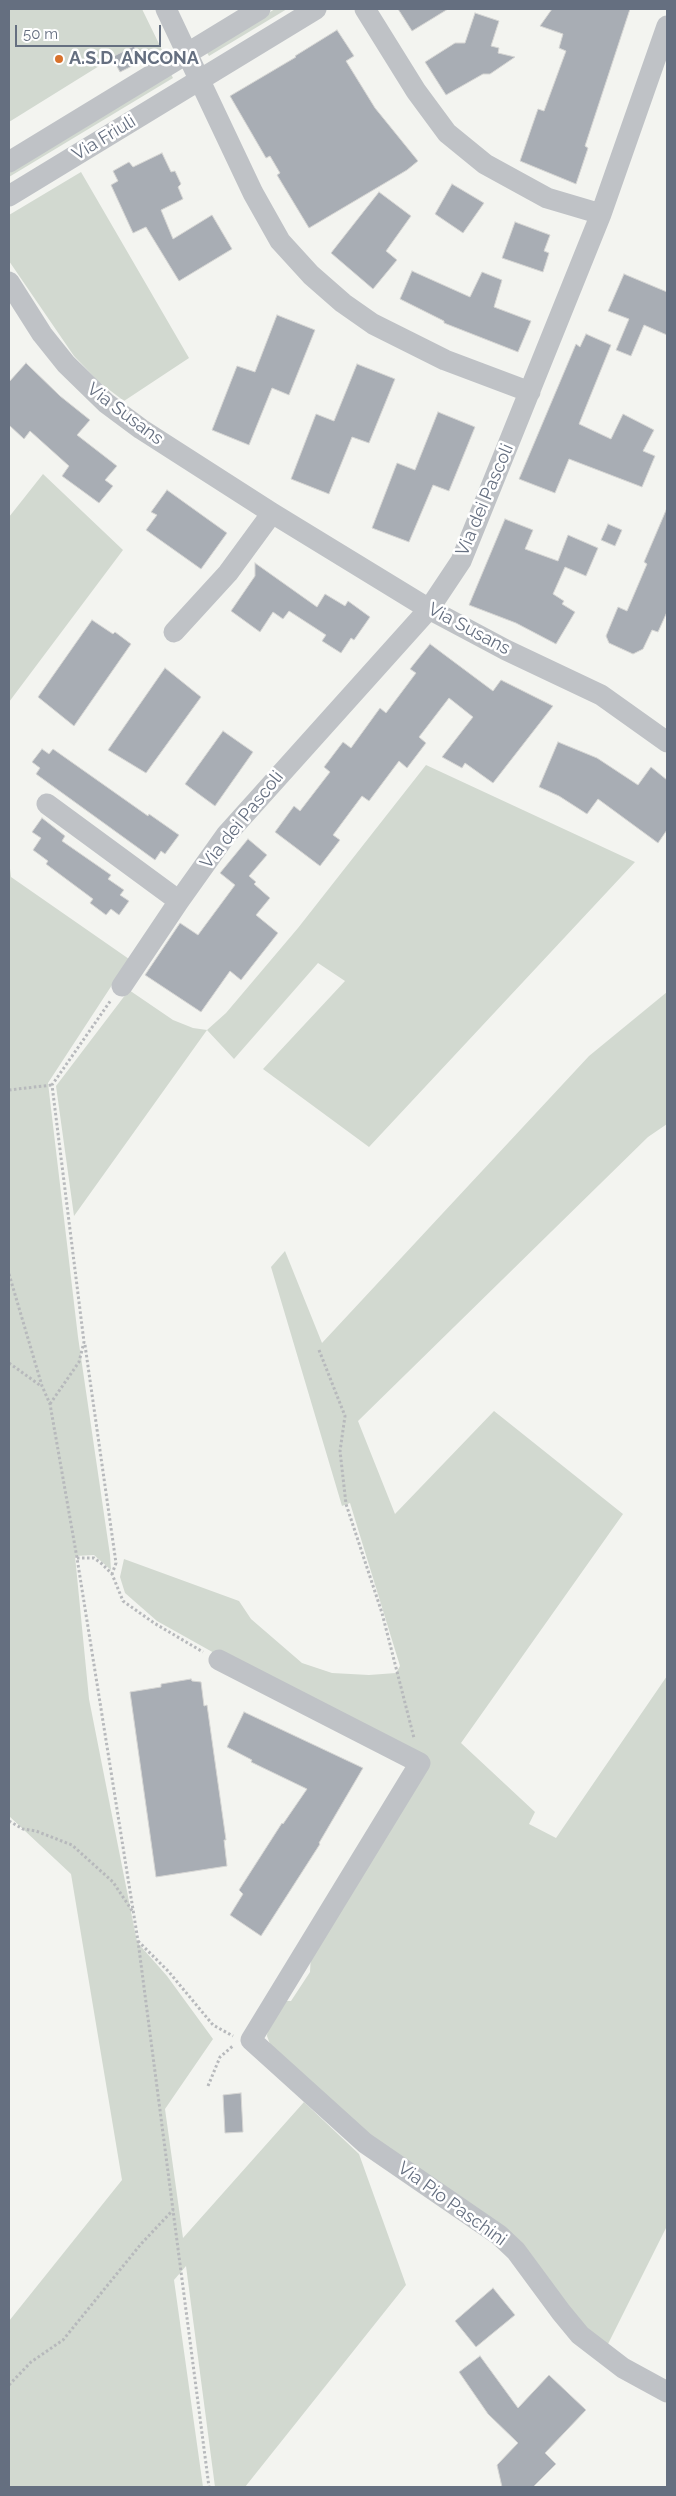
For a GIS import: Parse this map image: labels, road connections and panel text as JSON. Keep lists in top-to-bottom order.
{
  "streets": {
    "street": [
      "Via Friuli",
      "Via Susans",
      "Via dei Pascoli",
      "Via Pio Paschini"
    ]
  },
  "crossings": [
    ["Via Susans", "Via dei Pascoli"]
  ],
  "places": ["A.S.D. ANCONA"],
  "scale_bar": "50 m"
}
